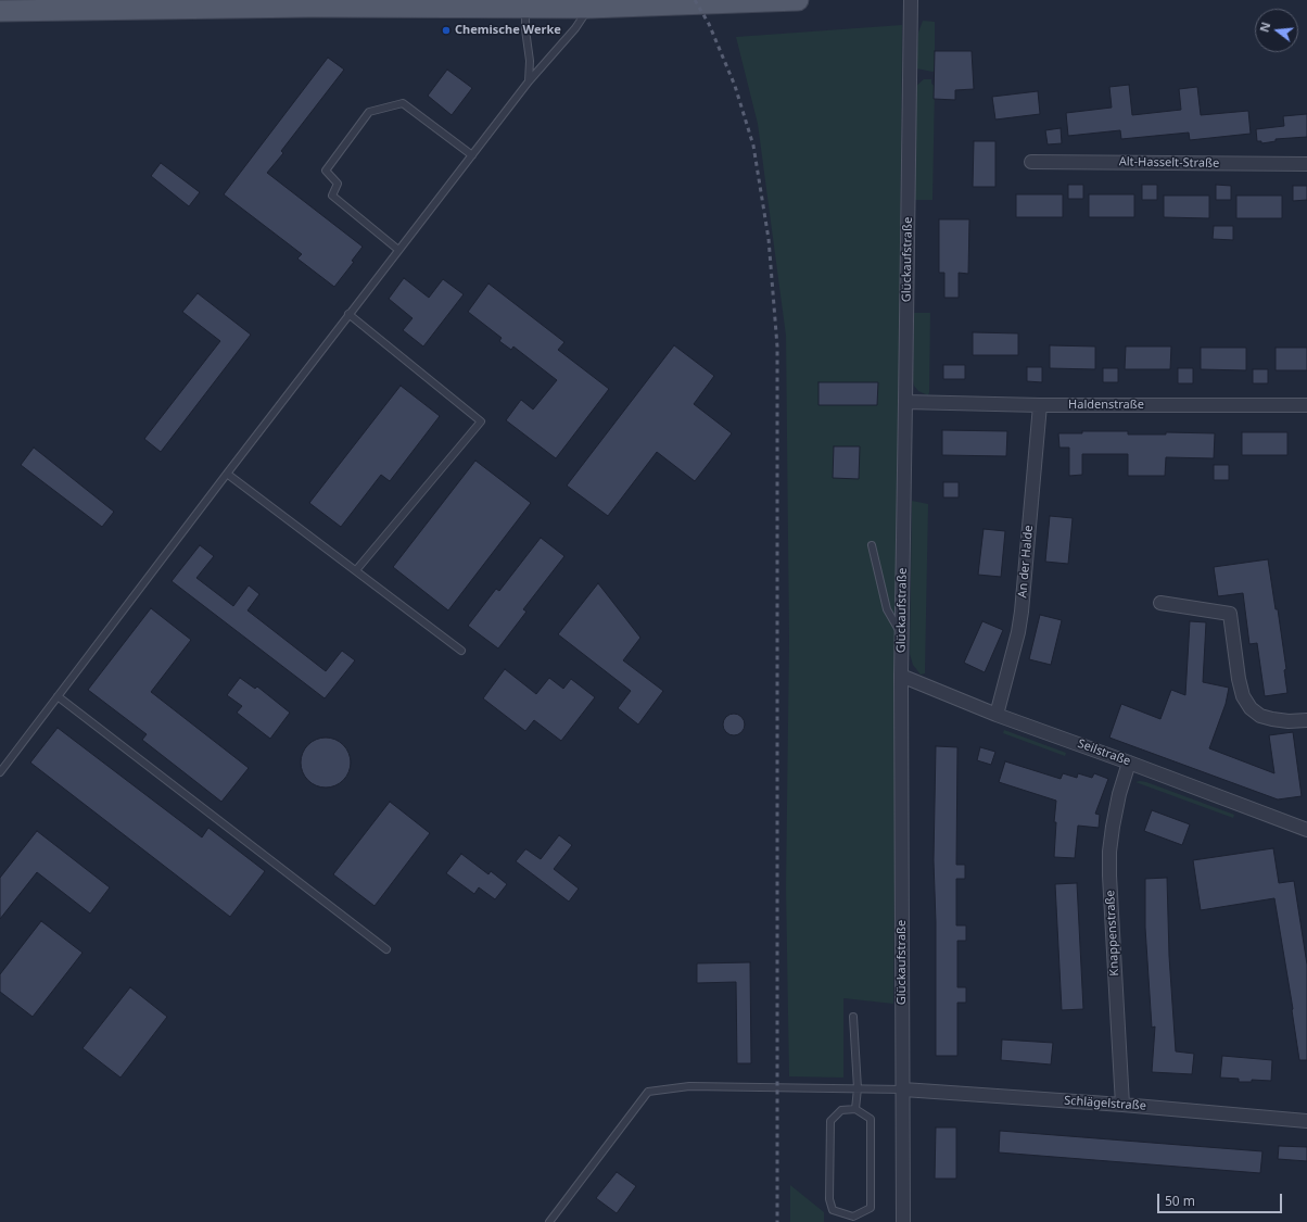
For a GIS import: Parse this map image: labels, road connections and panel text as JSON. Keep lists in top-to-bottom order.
{
  "streets": {
    "street": [
      "Alt-Hasselt-Straße",
      "Glückaufstraße",
      "Haldenstraße",
      "An der Halde",
      "Seilstraße",
      "Knappenstraße",
      "Schlägelstraße"
    ]
  },
  "crossings": [
    ["Glückaufstraße", "Haldenstraße"],
    ["Glückaufstraße", "Seilstraße"],
    ["Glückaufstraße", "Schlägelstraße"],
    ["Haldenstraße", "An der Halde"],
    ["An der Halde", "Seilstraße"],
    ["Seilstraße", "Knappenstraße"],
    ["Knappenstraße", "Schlägelstraße"]
  ],
  "places": ["Chemische Werke"],
  "scale_bar": "50 m",
  "north": "left"
}
